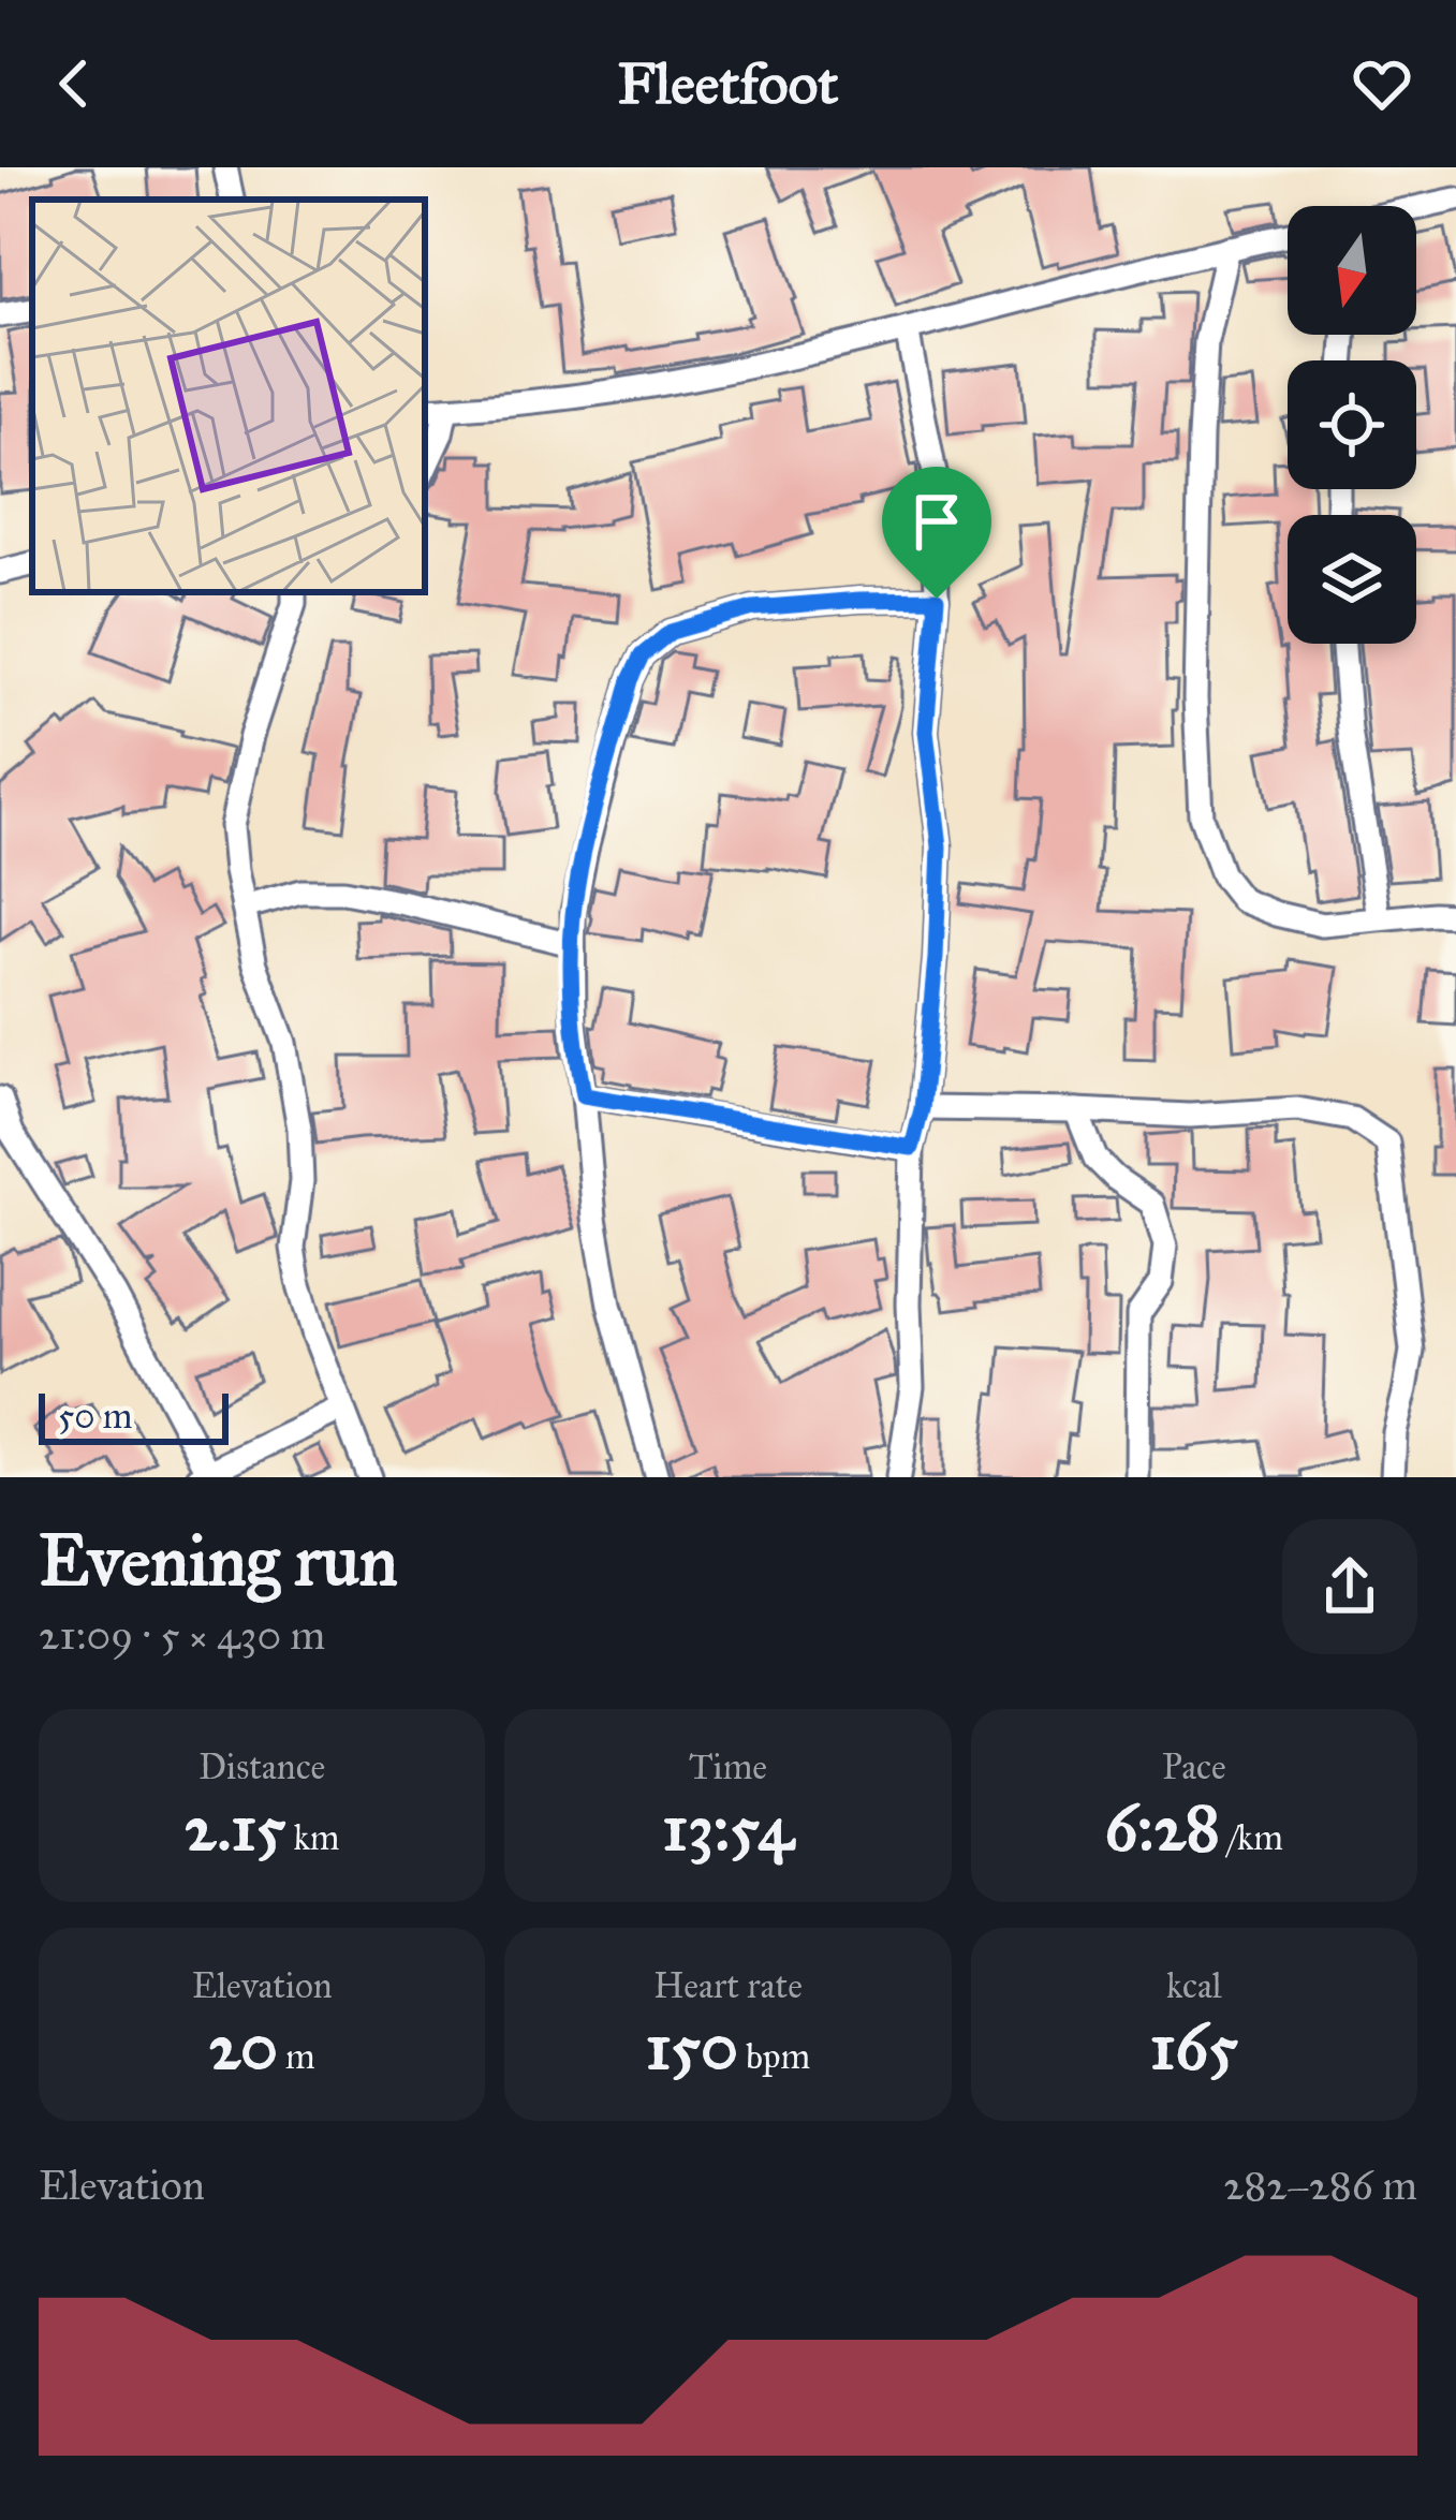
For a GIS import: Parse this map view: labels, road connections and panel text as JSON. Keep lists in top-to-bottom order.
{
  "scale_bar": "50 m",
  "north": "bottom",
  "page": {
    "header": "Fleetfoot",
    "scale": "50 m",
    "heading": ["Evening run", "21:09 · 5 × 430 m"],
    "stats": [
      ["Distance", "2.15 km"],
      ["Time", "13:54"],
      ["Pace", "6:28 /km"],
      ["Elevation", "20 m"],
      ["Heart rate", "150 bpm"],
      ["kcal", "165"]
    ],
    "chart": ["Elevation", "282–286 m"]
  }
}
